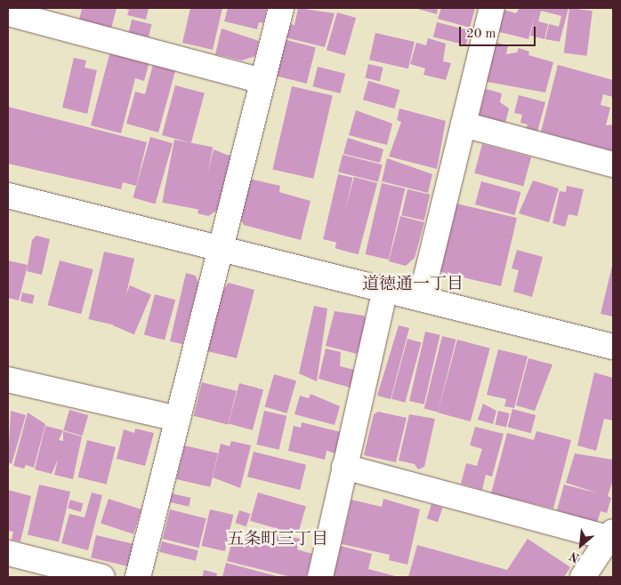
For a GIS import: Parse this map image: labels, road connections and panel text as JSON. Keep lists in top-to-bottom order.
{
  "districts": ["道徳通一丁目", "五条町三丁目"],
  "scale_bar": "20 m",
  "north": "bottom left"
}
